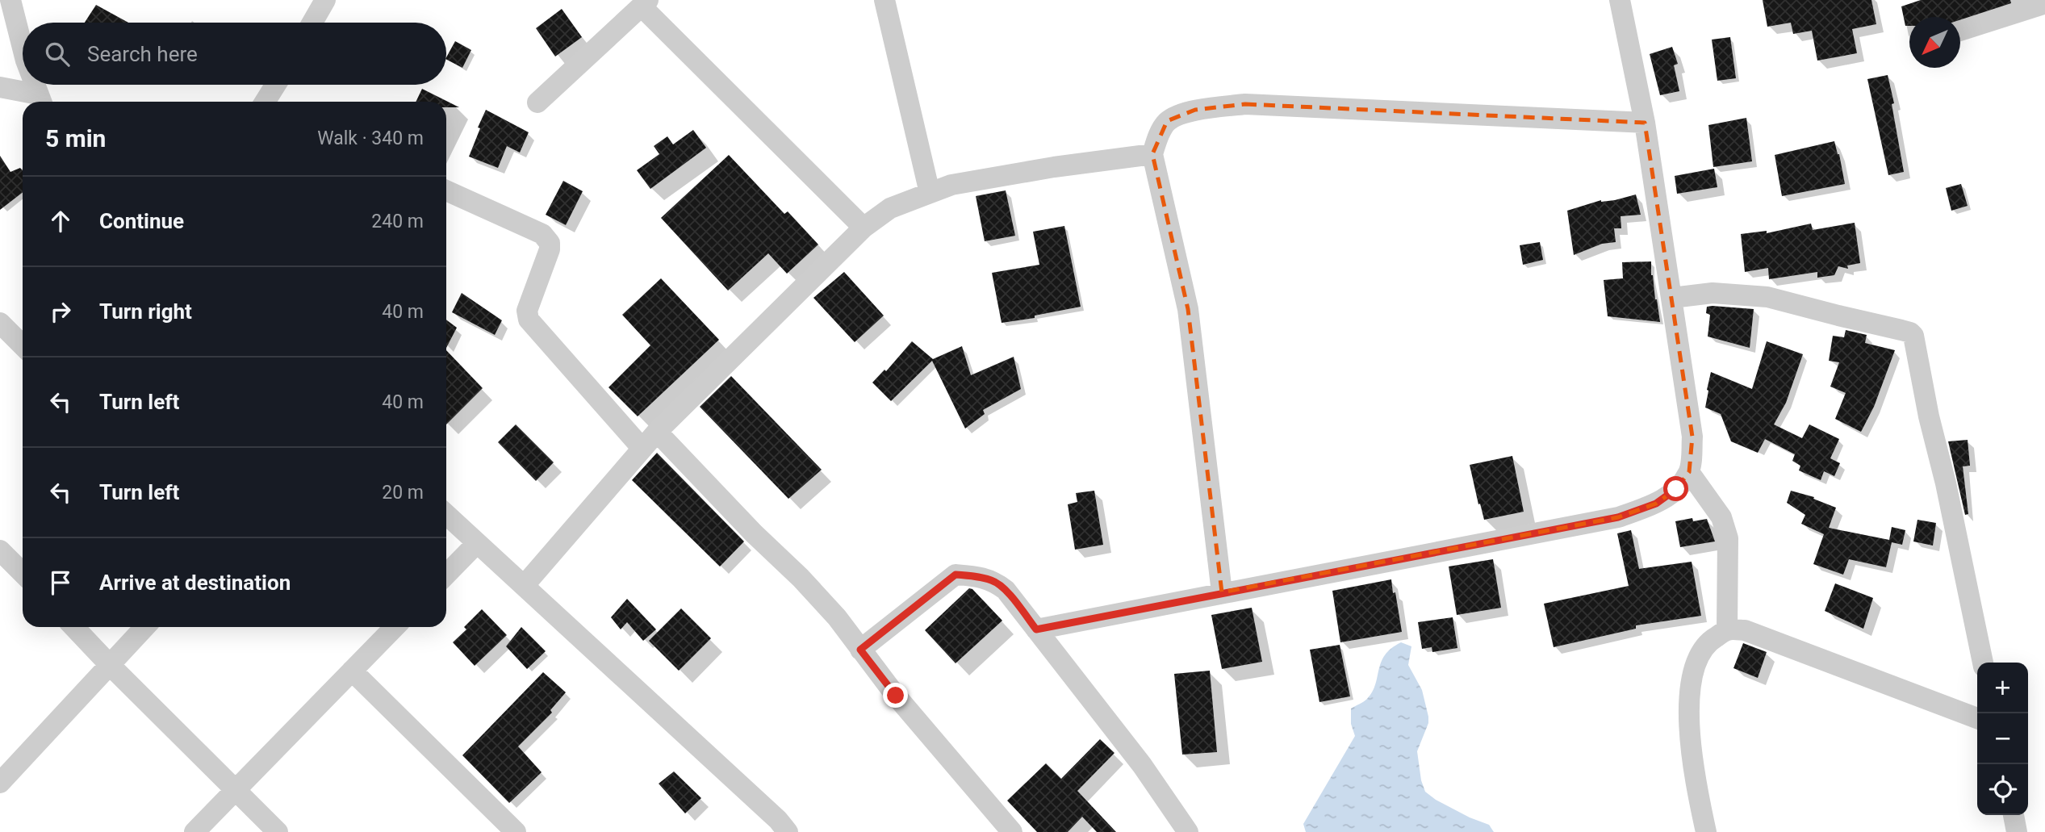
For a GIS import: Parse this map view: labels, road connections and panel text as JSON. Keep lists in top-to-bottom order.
{
  "north": "bottom left",
  "page": {
    "search": "Search here",
    "heading": ["5 min", "Walk · 340 m"],
    "list": [
      ["Continue", "240 m"],
      ["Turn right", "40 m"],
      ["Turn left", "40 m"],
      ["Turn left", "20 m"],
      "Arrive at destination"
    ],
    "map_buttons": ["+", "−"]
  }
}
